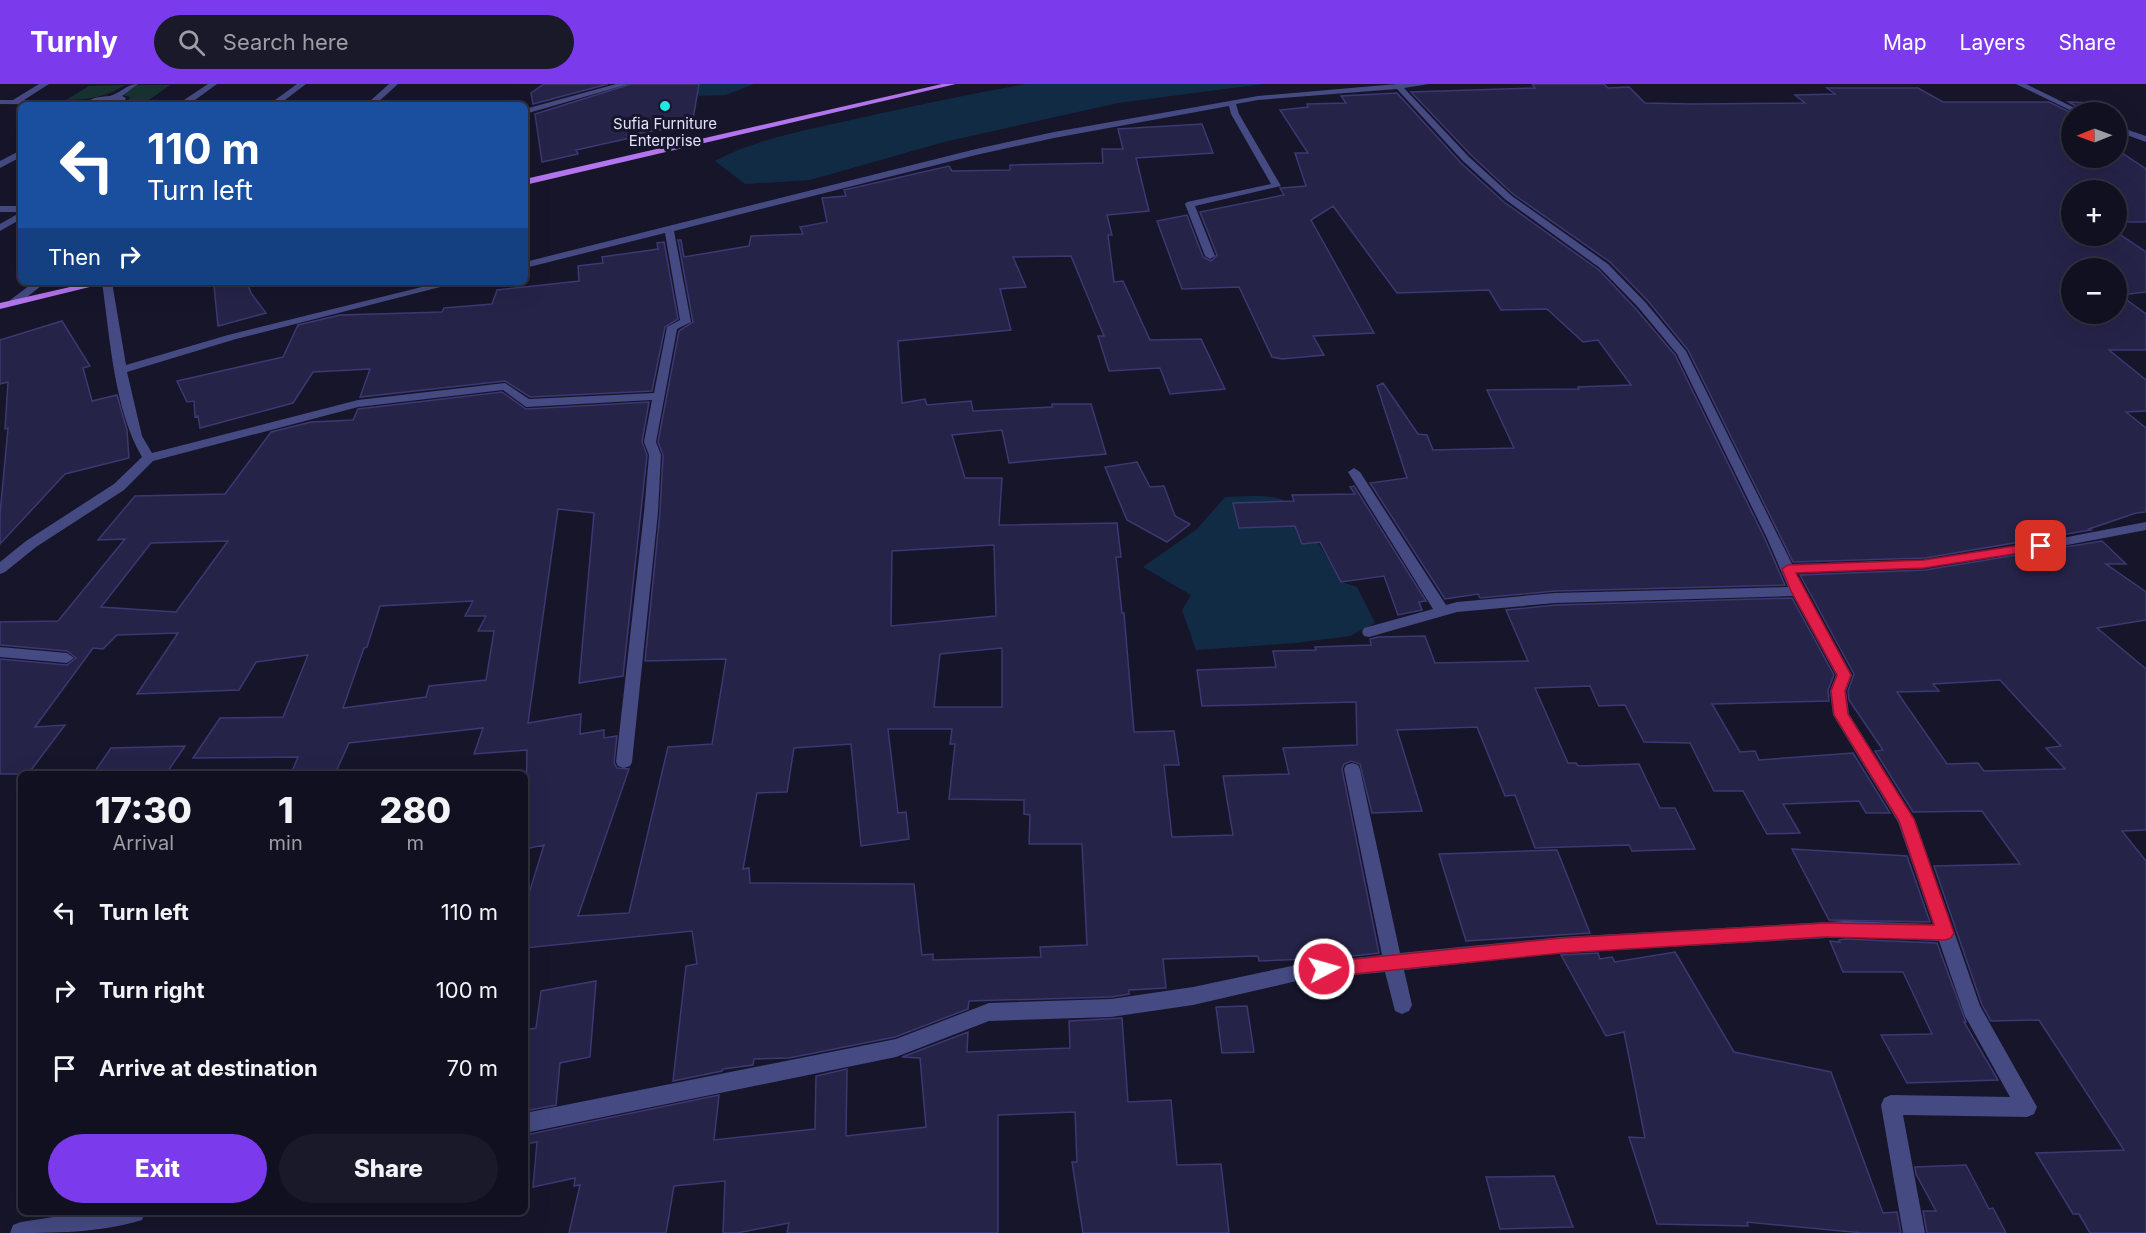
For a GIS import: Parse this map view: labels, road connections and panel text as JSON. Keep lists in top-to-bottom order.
{
  "places": ["Sufia Furniture Enterprise"],
  "north": "left",
  "page": {
    "header": "Turnly",
    "search": "Search here",
    "nav": ["Map", "Layers", "Share"],
    "map_buttons": ["+", "−"],
    "turn": ["110 m", "Turn left"],
    "then": "Then",
    "eta": [
      "17:30",
      "Arrival",
      "1",
      "min",
      "280",
      "m"
    ],
    "list": [
      {
        "name": "Turn left",
        "value": "110 m"
      },
      {
        "name": "Turn right",
        "value": "100 m"
      },
      {
        "name": "Arrive at destination",
        "value": "70 m"
      }
    ],
    "buttons": ["Exit", "Share"]
  }
}
